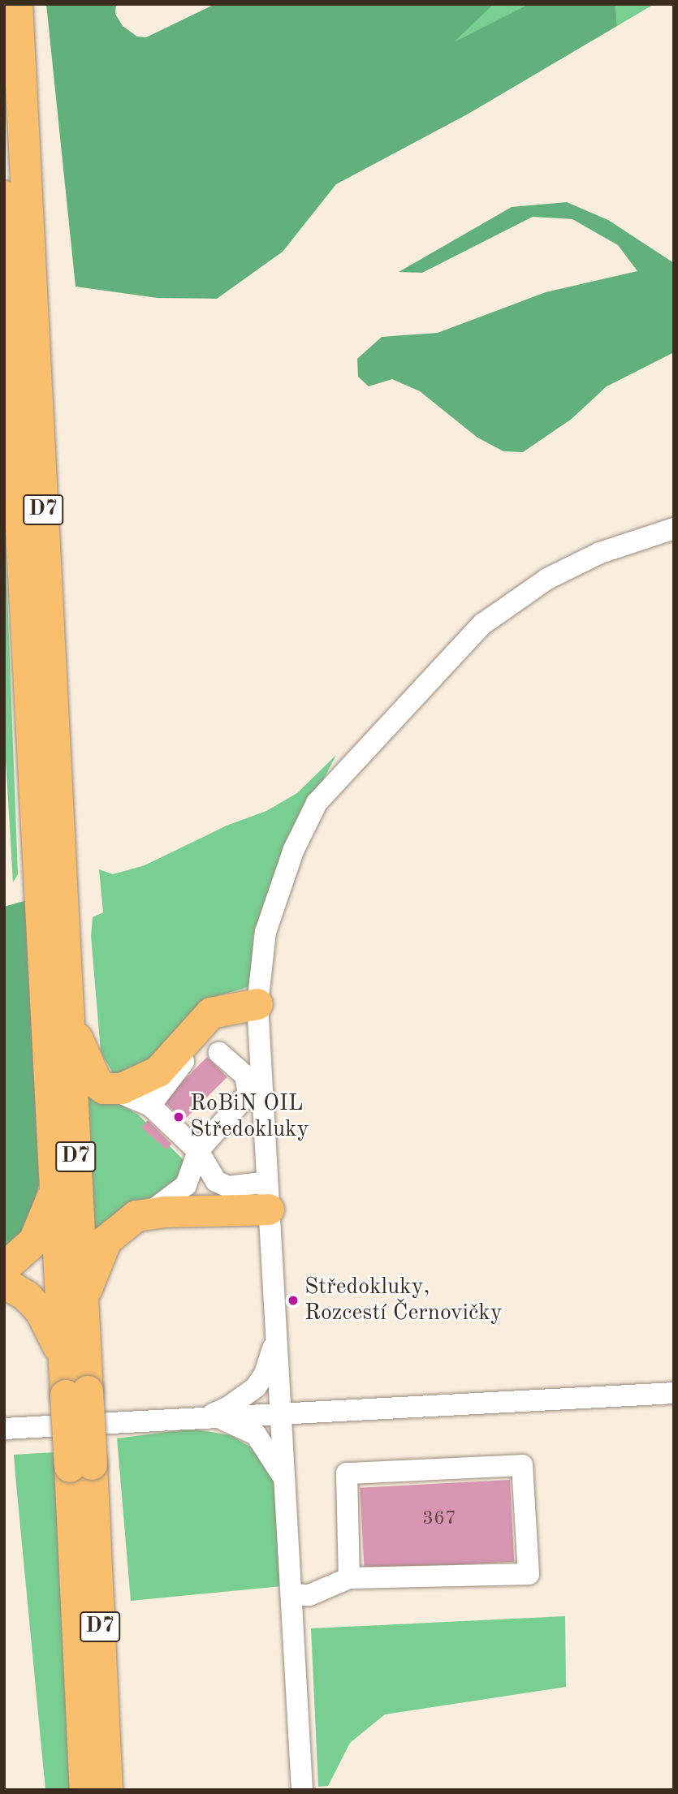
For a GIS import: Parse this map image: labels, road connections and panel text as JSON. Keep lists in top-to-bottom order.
{
  "streets": {
    "highway": ["D7"]
  },
  "places": ["RoBiN OIL Středokluky", "Středokluky, Rozcestí Černovičky"],
  "house_numbers": ["367"]
}
